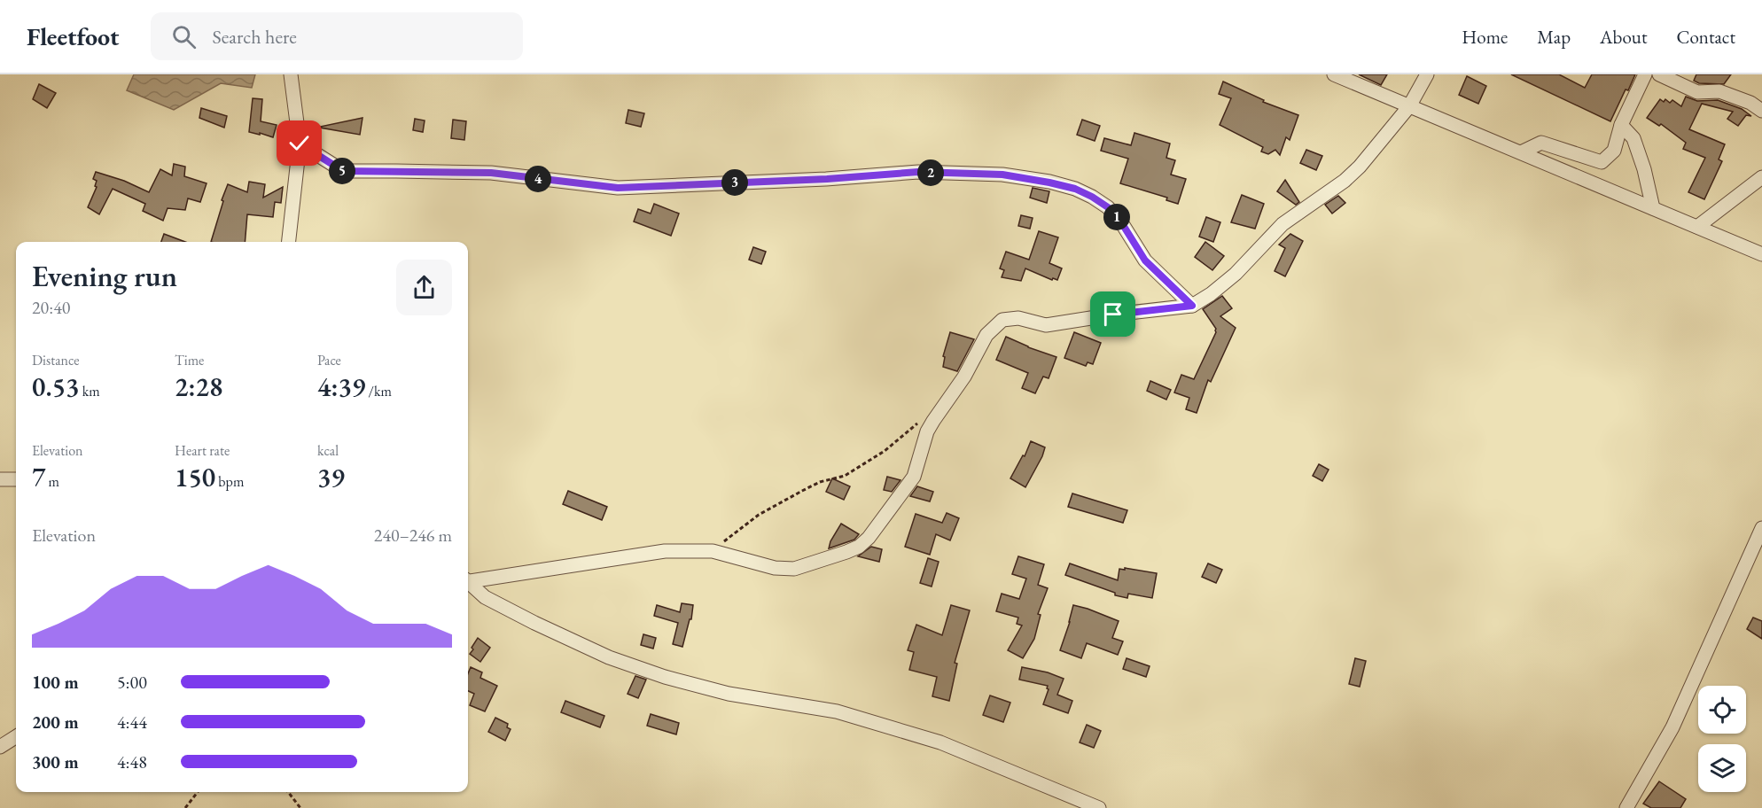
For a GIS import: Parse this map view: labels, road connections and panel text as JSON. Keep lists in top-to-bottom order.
{
  "page": {
    "header": "Fleetfoot",
    "search": "Search here",
    "nav": [
      "Home",
      "Map",
      "About",
      "Contact"
    ],
    "pins": [
      "5",
      "2",
      "4",
      "3",
      "1"
    ],
    "heading": ["Evening run", "20:40"],
    "stats": [
      ["Distance", "0.53 km"],
      ["Time", "2:28"],
      ["Pace", "4:39 /km"],
      ["Elevation", "7 m"],
      ["Heart rate", "150 bpm"],
      ["kcal", "39"]
    ],
    "chart": ["Elevation", "240–246 m"],
    "list": [
      {
        "name": "100 m",
        "note": "5:00"
      },
      {
        "name": "200 m",
        "note": "4:44"
      },
      {
        "name": "300 m",
        "note": "4:48"
      }
    ]
  }
}
